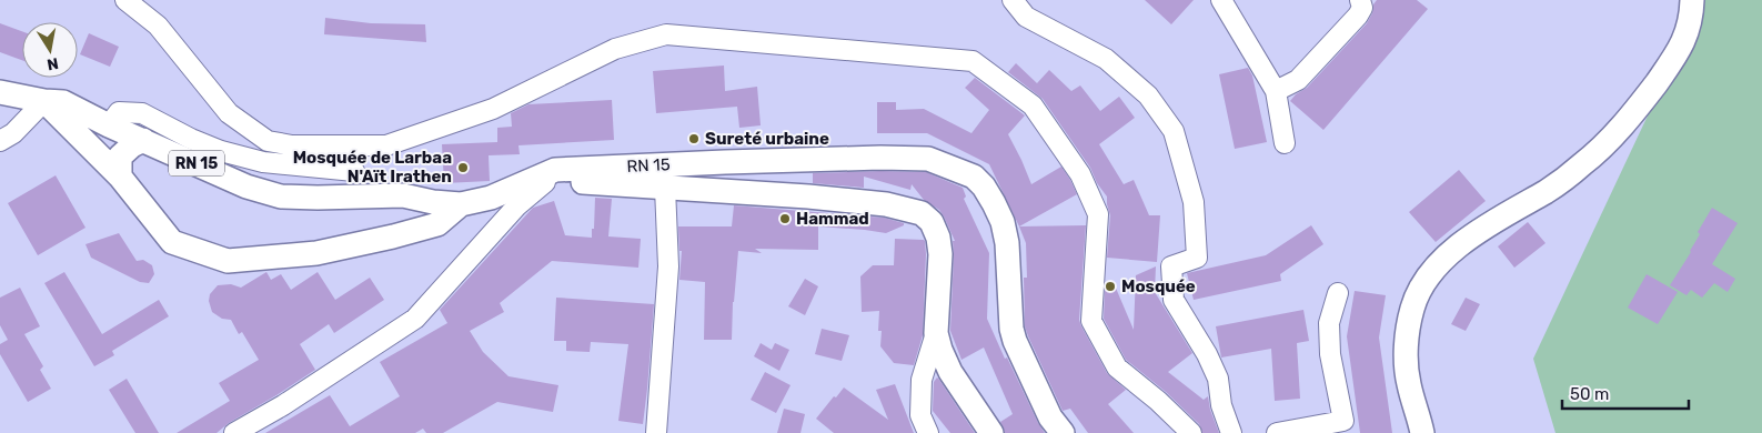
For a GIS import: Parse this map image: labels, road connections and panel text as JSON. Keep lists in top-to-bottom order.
{
  "streets": {
    "main road": ["RN 15"]
  },
  "places": [
    "Sureté urbaine",
    "Mosquée de Larbaa N'Aït Irathen",
    "Hammad",
    "Mosquée"
  ],
  "scale_bar": "50 m",
  "north": "bottom"
}
